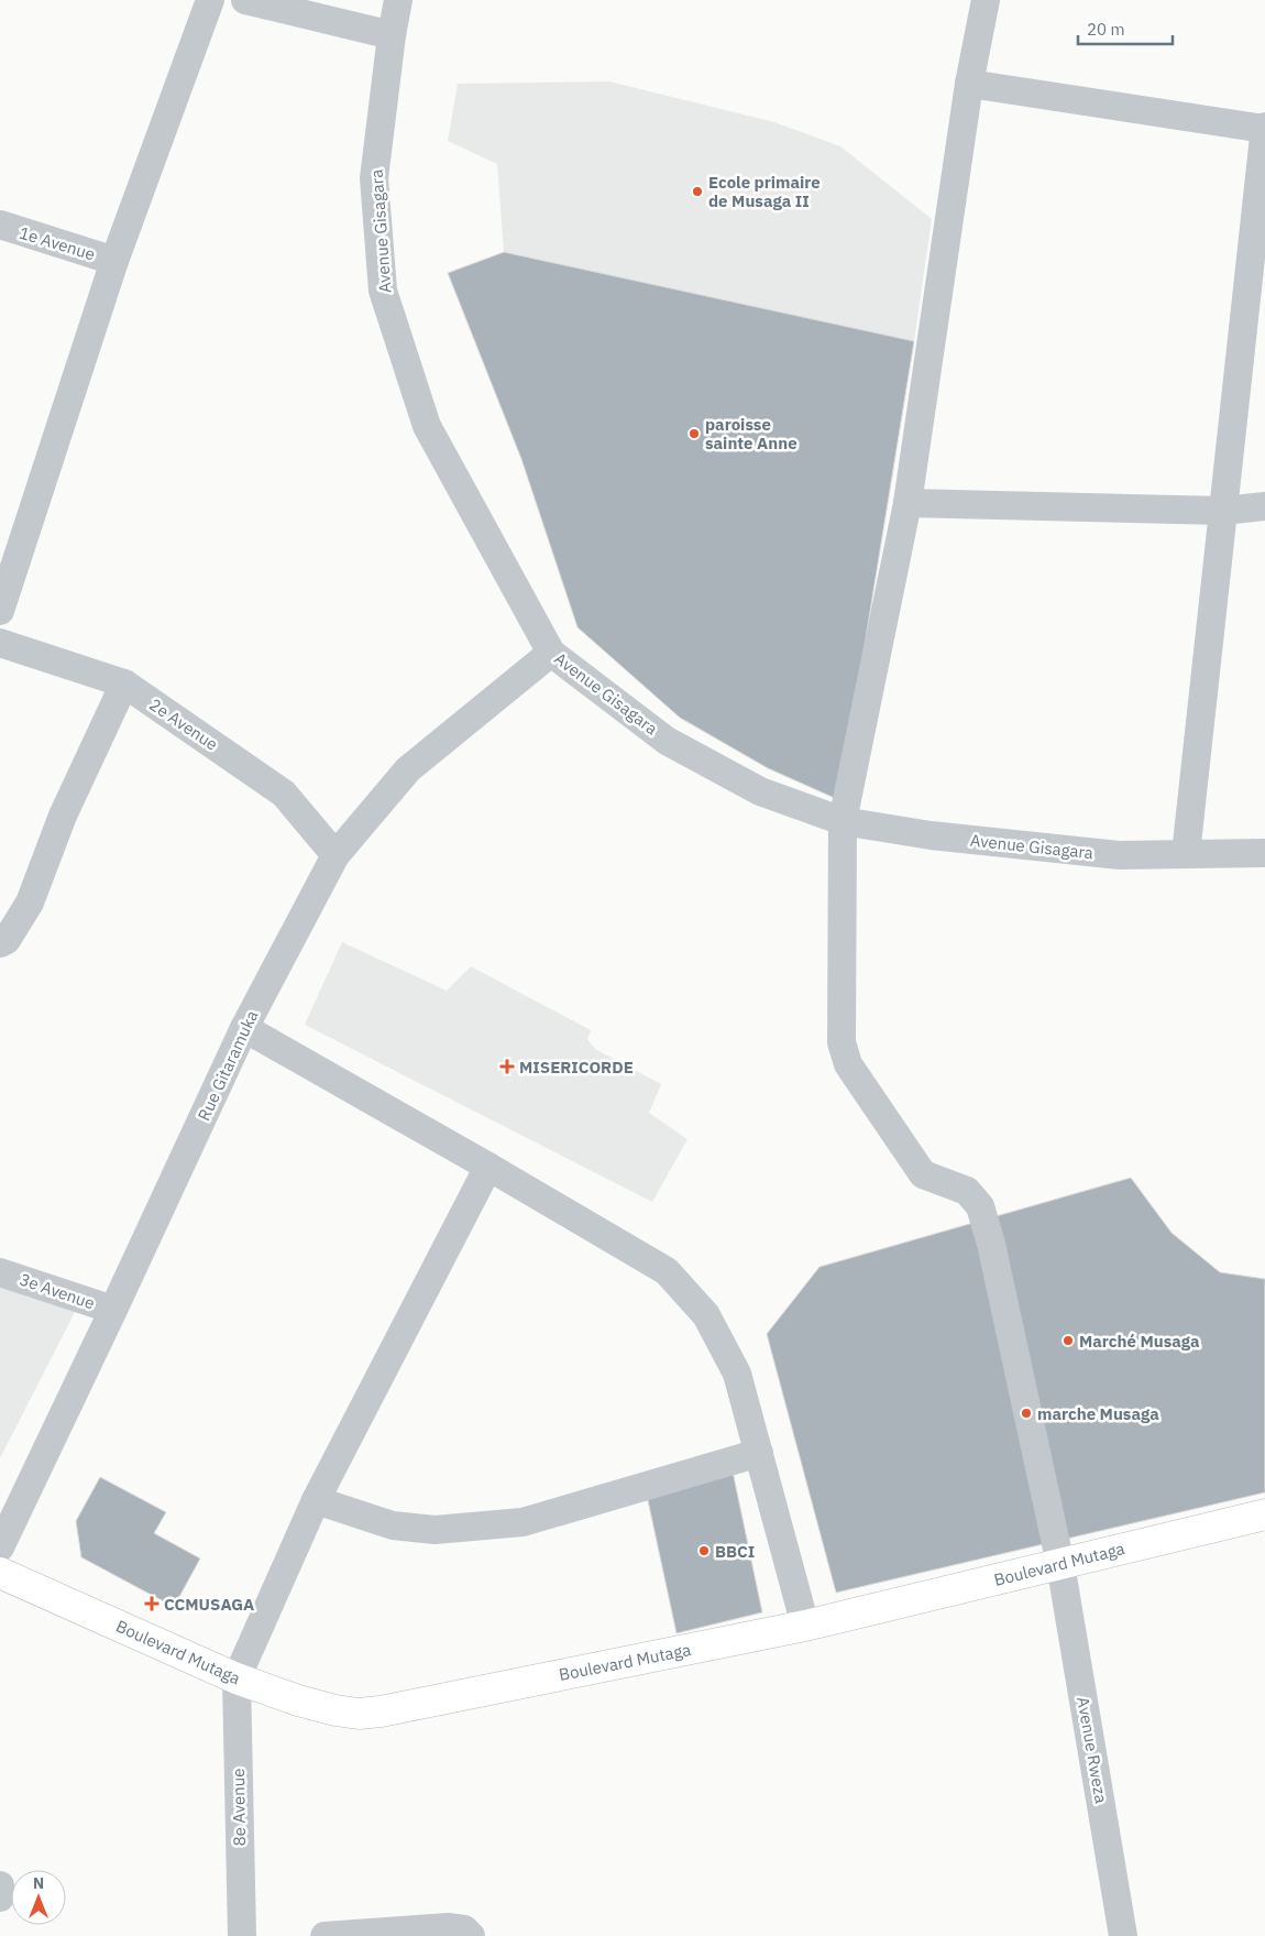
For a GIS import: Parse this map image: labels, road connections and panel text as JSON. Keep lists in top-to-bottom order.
{
  "streets": {
    "street": [
      "Avenue Gisagara",
      "1e Avenue",
      "2e Avenue",
      "Rue Gitaramuka",
      "3e Avenue",
      "Boulevard Mutaga",
      "Avenue Rweza",
      "8e Avenue"
    ]
  },
  "crossings": [
    ["Avenue Gisagara", "Rue Gitaramuka"],
    ["Avenue Gisagara", "Avenue Rweza"],
    ["2e Avenue", "Rue Gitaramuka"],
    ["Rue Gitaramuka", "3e Avenue"],
    ["Boulevard Mutaga", "Avenue Rweza"],
    ["Boulevard Mutaga", "8e Avenue"]
  ],
  "places": {
    "other": [
      "Ecole primaire de Musaga II",
      "paroisse sainte Anne",
      "Marché Musaga",
      "marche Musaga",
      "BBCI"
    ],
    "health": ["MISERICORDE", "CCMUSAGA"]
  },
  "scale_bar": "20 m",
  "north": "top"
}
